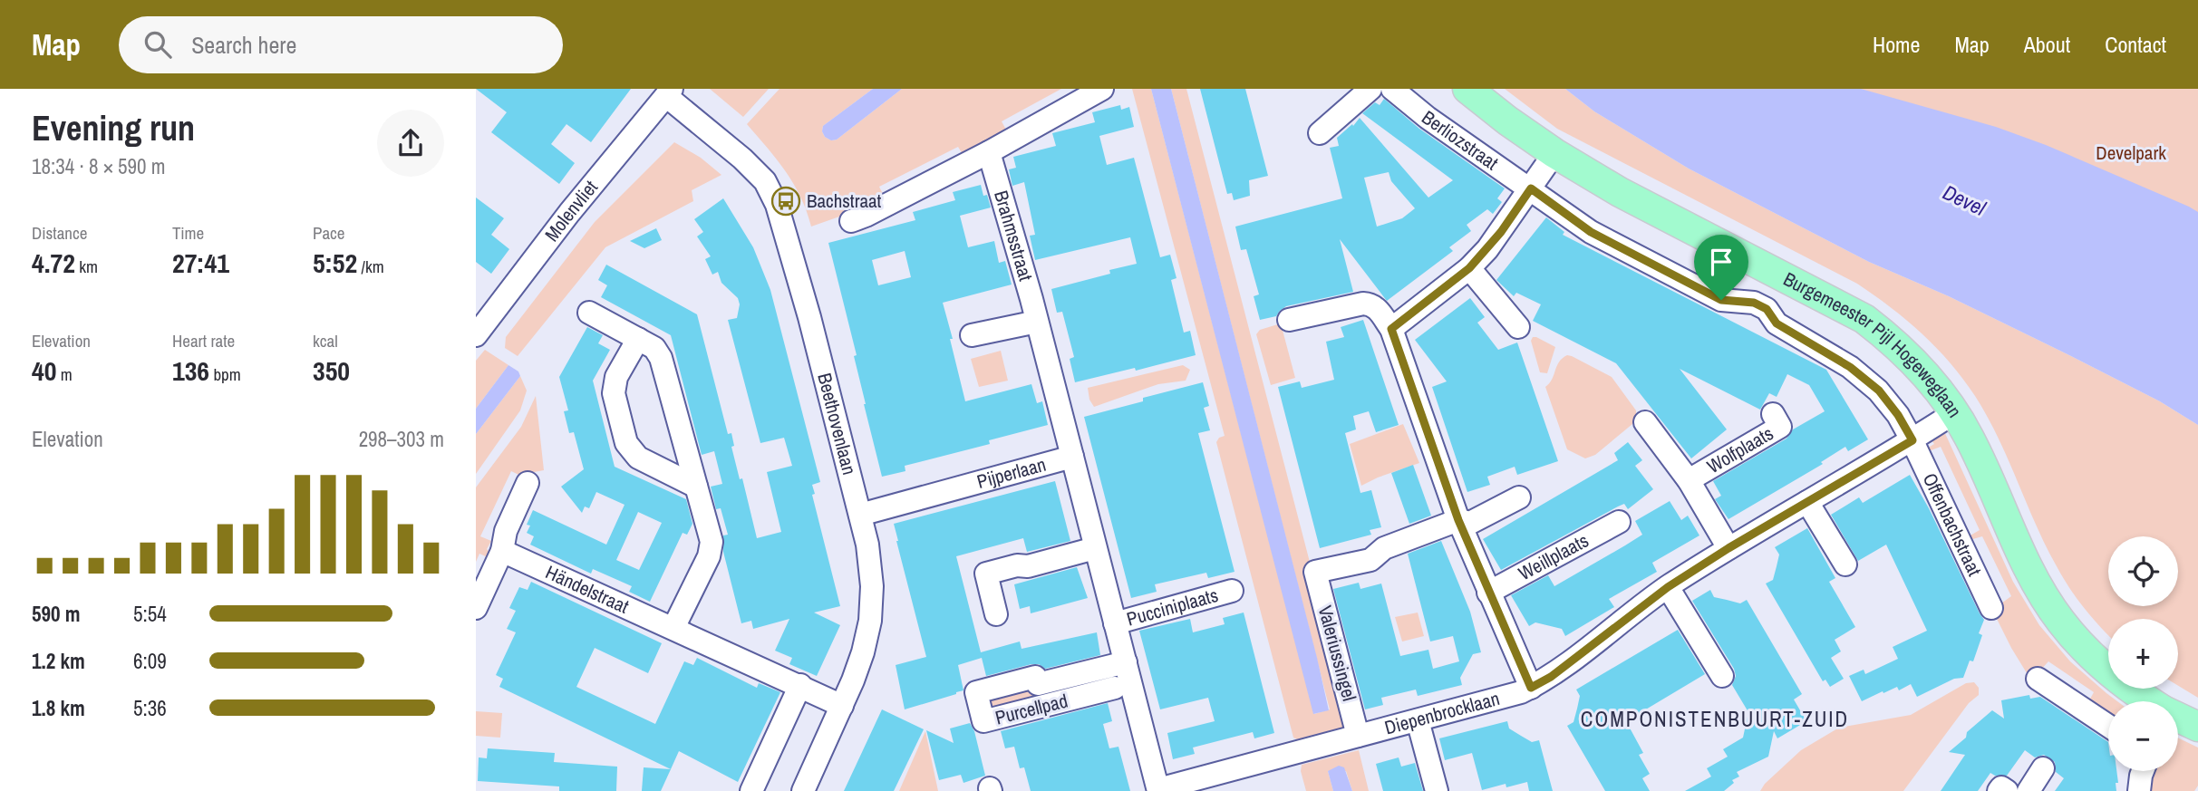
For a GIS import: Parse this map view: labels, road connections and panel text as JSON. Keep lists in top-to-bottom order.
{
  "streets": {
    "main road": ["Burgemeester Pijl Hogeweglaan"],
    "street": [
      "Berliozstraat",
      "Molenvliet",
      "Brahmsstraat",
      "Beethovenlaan",
      "Wolfplaats",
      "Pijperlaan",
      "Offenbachstraat",
      "Weillplaats",
      "Händelstraat",
      "Pucciniplaats",
      "Valeriussingel",
      "Purcellpad",
      "Diepenbrocklaan"
    ]
  },
  "crossings": [
    ["Berliozstraat", "Offenbachstraat"],
    ["Berliozstraat", "Diepenbrocklaan"],
    ["Molenvliet", "Beethovenlaan"],
    ["Brahmsstraat", "Pijperlaan"],
    ["Burgemeester Pijl Hogeweglaan", "Diepenbrocklaan"],
    ["Beethovenlaan", "Pijperlaan"],
    ["Beethovenlaan", "Händelstraat"],
    ["Pijperlaan", "Pucciniplaats"],
    ["Pijperlaan", "Purcellpad"],
    ["Pijperlaan", "Diepenbrocklaan"],
    ["Offenbachstraat", "Diepenbrocklaan"],
    ["Valeriussingel", "Diepenbrocklaan"]
  ],
  "districts": ["COMPONISTENBUURT-ZUID"],
  "water": ["Devel"],
  "parks": ["Develpark"],
  "places": {
    "bus stop": ["Bachstraat"]
  },
  "page": {
    "header": "Map",
    "search": "Search here",
    "nav": [
      "Home",
      "Map",
      "About",
      "Contact"
    ],
    "heading": ["Evening run", "18:34 · 8 × 590 m"],
    "stats": [
      ["Distance", "4.72 km"],
      ["Time", "27:41"],
      ["Pace", "5:52 /km"],
      ["Elevation", "40 m"],
      ["Heart rate", "136 bpm"],
      ["kcal", "350"]
    ],
    "chart": ["Elevation", "298–303 m"],
    "map_buttons": ["+", "−"],
    "list": [
      {
        "name": "590 m",
        "note": "5:54"
      },
      {
        "name": "1.2 km",
        "note": "6:09"
      },
      {
        "name": "1.8 km",
        "note": "5:36"
      }
    ]
  }
}
